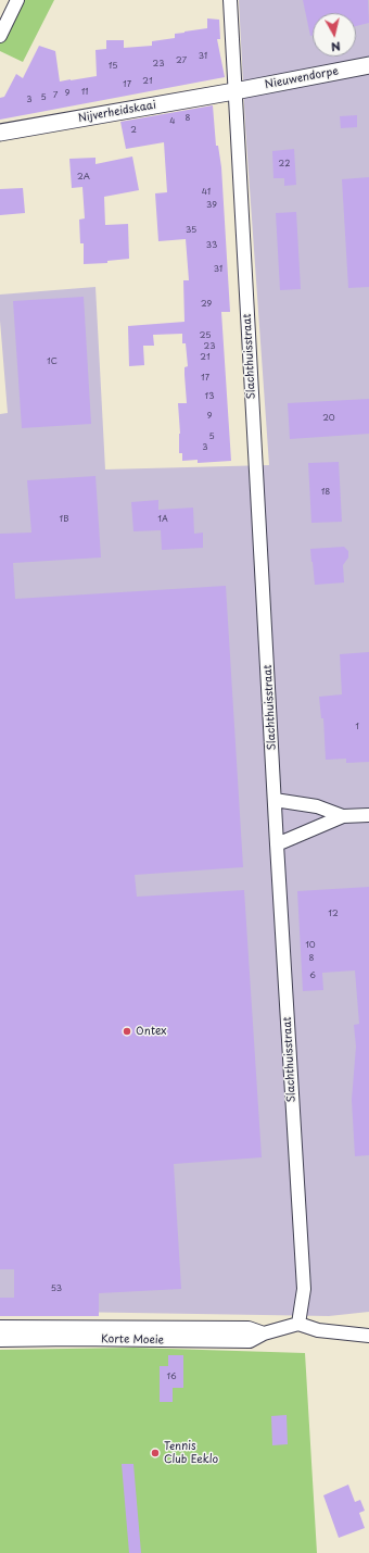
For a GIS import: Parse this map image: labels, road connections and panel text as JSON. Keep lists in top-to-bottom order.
{
  "streets": {
    "street": [
      "Nieuwendorpe",
      "Nijverheidskaai",
      "Slachthuisstraat",
      "Korte Moeie"
    ]
  },
  "crossings": [
    ["Nieuwendorpe", "Nijverheidskaai"],
    ["Nieuwendorpe", "Slachthuisstraat"],
    ["Nijverheidskaai", "Slachthuisstraat"],
    ["Slachthuisstraat", "Korte Moeie"]
  ],
  "places": ["Ontex", "Tennis Club Eeklo"],
  "house_numbers": [
    "31",
    "27",
    "23",
    "15",
    "21",
    "17",
    "11",
    "9",
    "7",
    "5",
    "3",
    "8",
    "4",
    "2",
    "22",
    "2A",
    "41",
    "39",
    "35",
    "33",
    "31",
    "29",
    "25",
    "23",
    "21",
    "1C",
    "17",
    "13",
    "9",
    "20",
    "5",
    "3",
    "18",
    "1B",
    "1A",
    "1",
    "12",
    "10",
    "8",
    "6",
    "53",
    "16"
  ],
  "north": "bottom"
}
